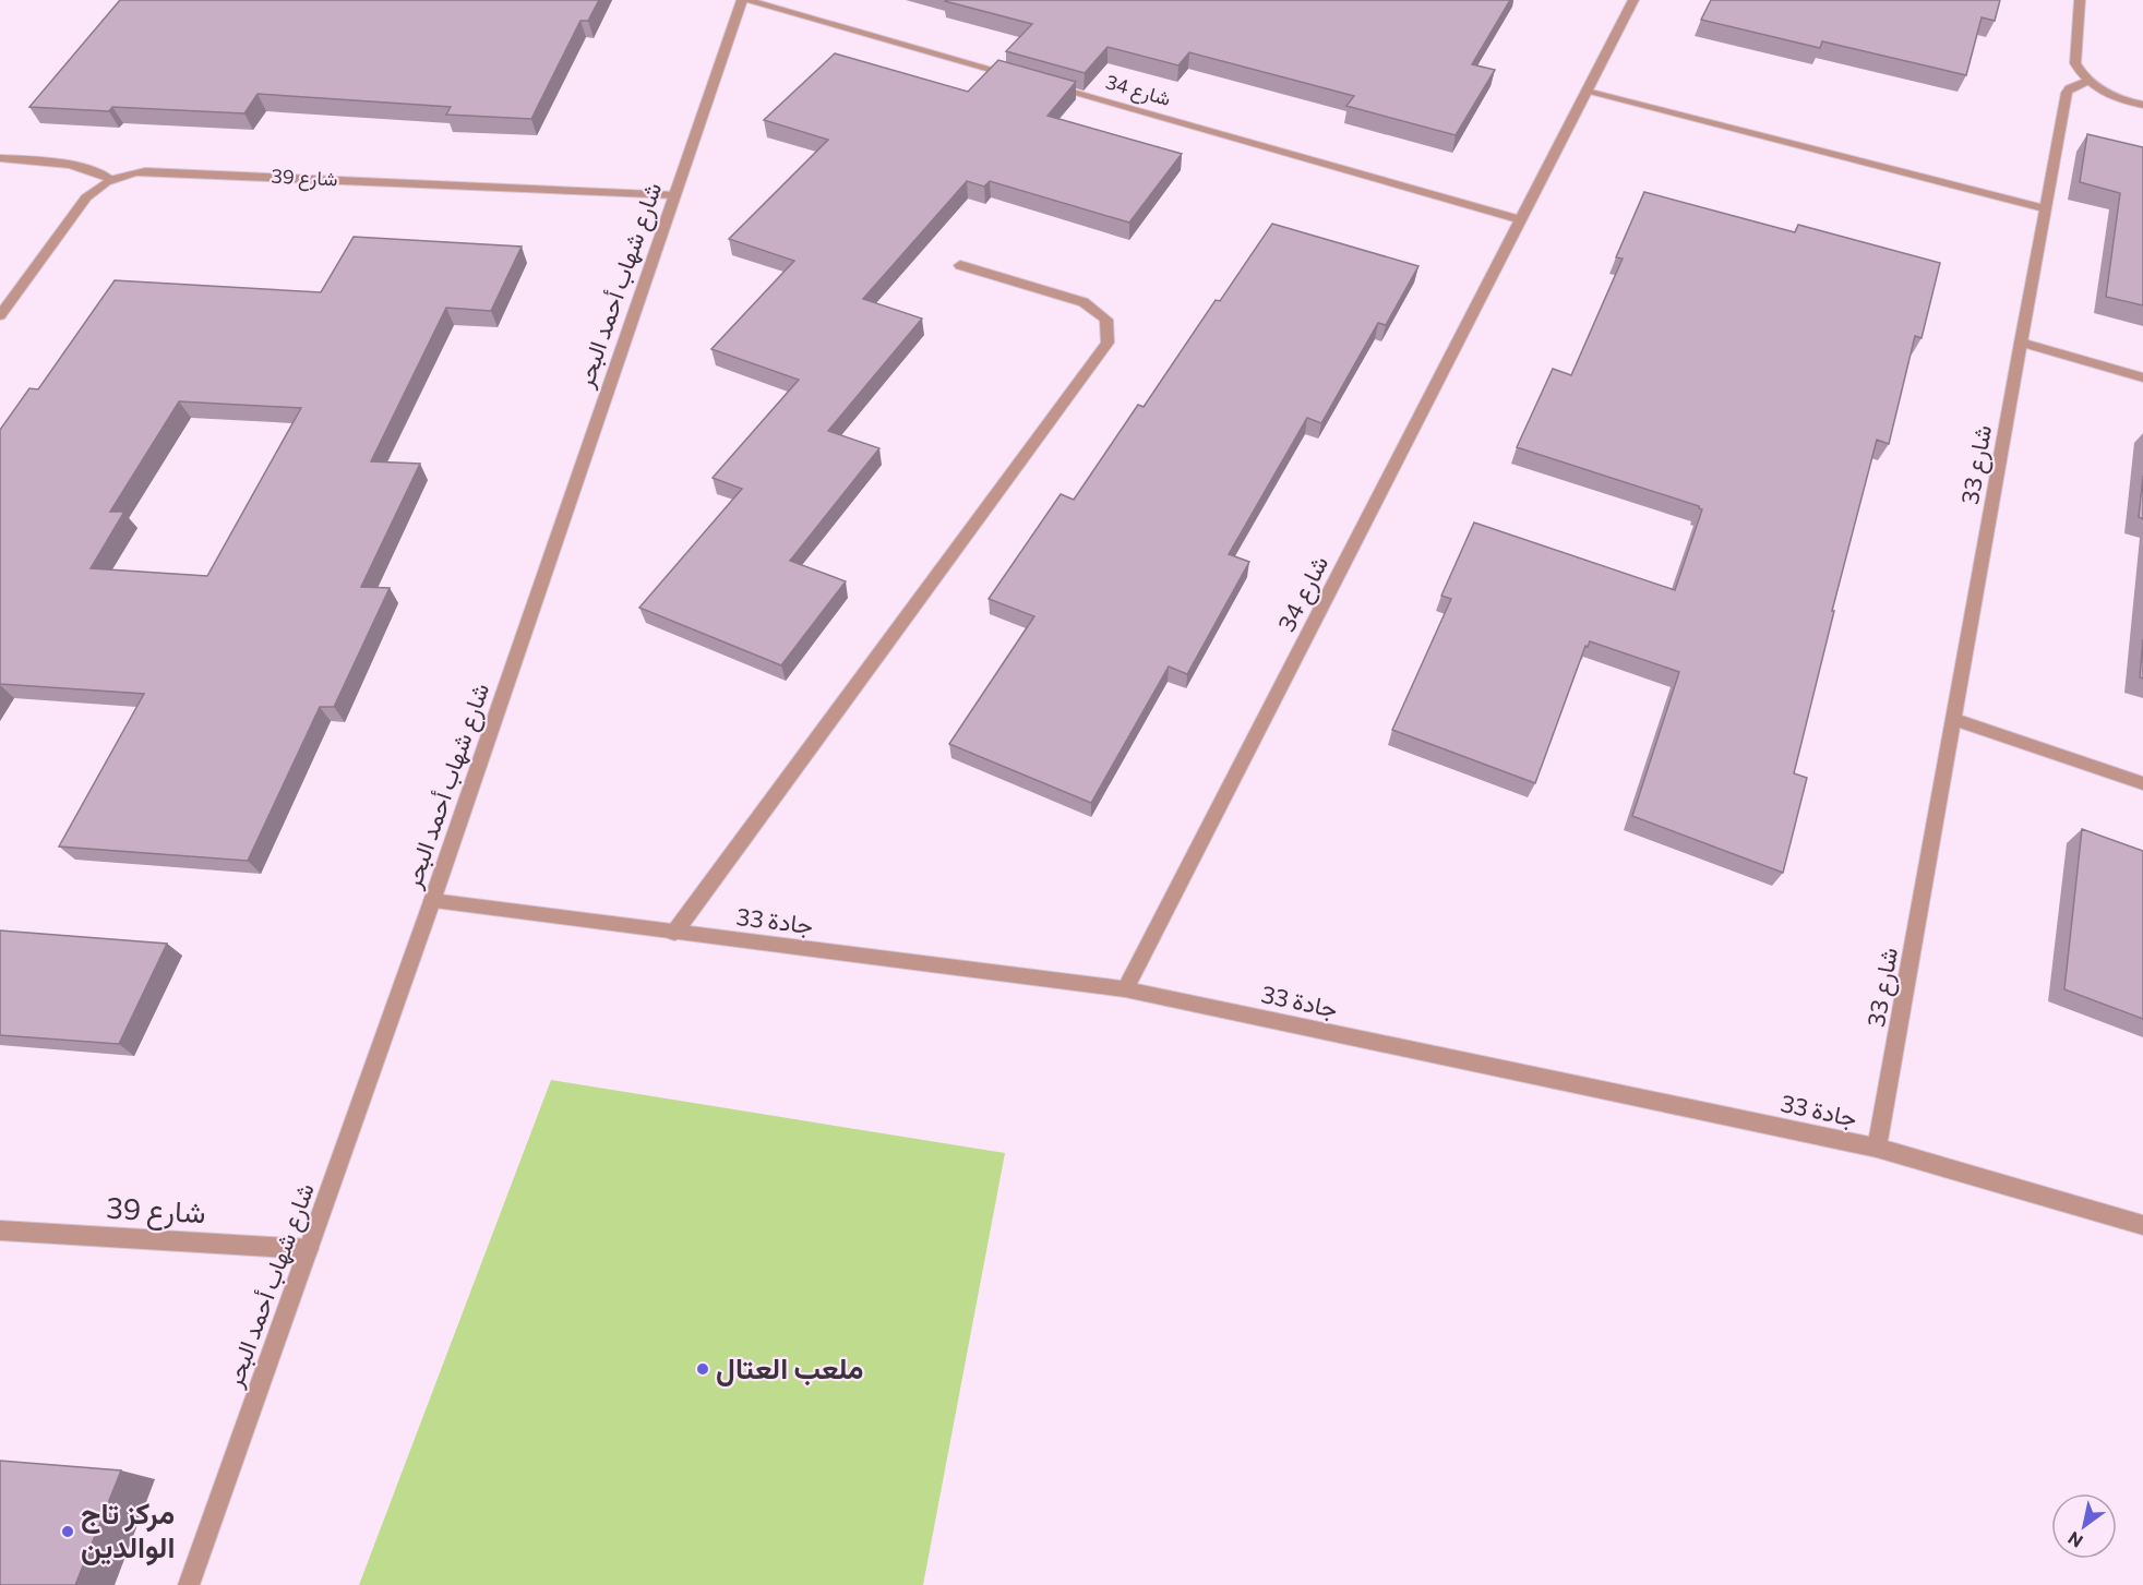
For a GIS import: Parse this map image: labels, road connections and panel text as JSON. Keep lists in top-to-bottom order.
{
  "streets": {
    "street": [
      "شارع 34",
      "شارع 39",
      "شارع شهاب أحمد البحر",
      "شارع 33",
      "جادة 33"
    ]
  },
  "crossings": [
    ["شارع 34", "جادة 33"],
    ["شارع 39", "شارع شهاب أحمد البحر"],
    ["شارع شهاب أحمد البحر", "جادة 33"],
    ["شارع 33", "جادة 33"]
  ],
  "places": ["ملعب العتال", "مركز تاج الوالدين"],
  "north": "bottom left"
}
